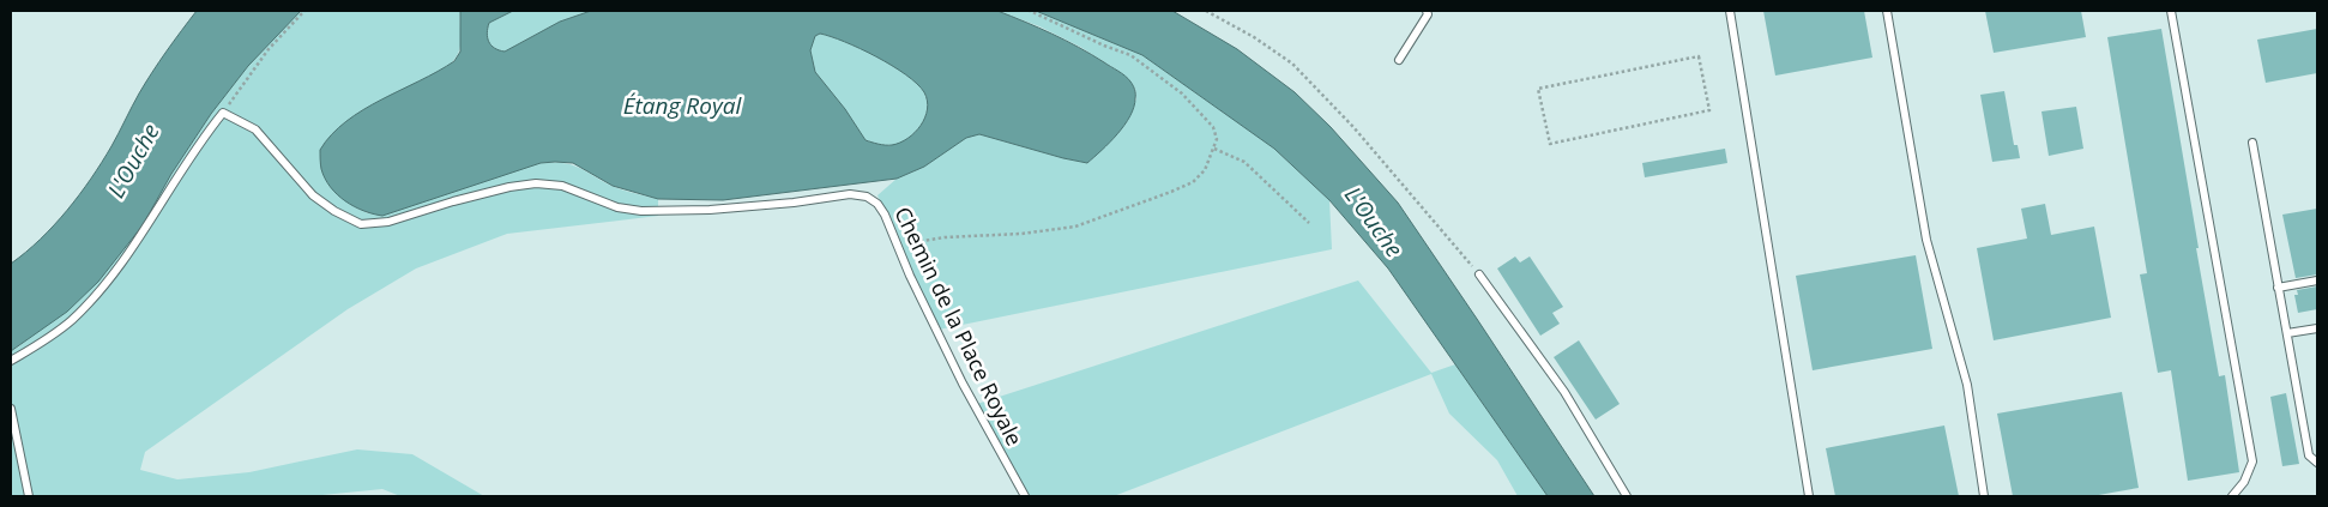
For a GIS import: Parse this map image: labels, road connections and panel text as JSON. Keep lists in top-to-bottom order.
{
  "streets": {
    "lane": ["Chemin de la Place Royale"]
  },
  "water": ["Étang Royal", "L'Ouche"]
}
